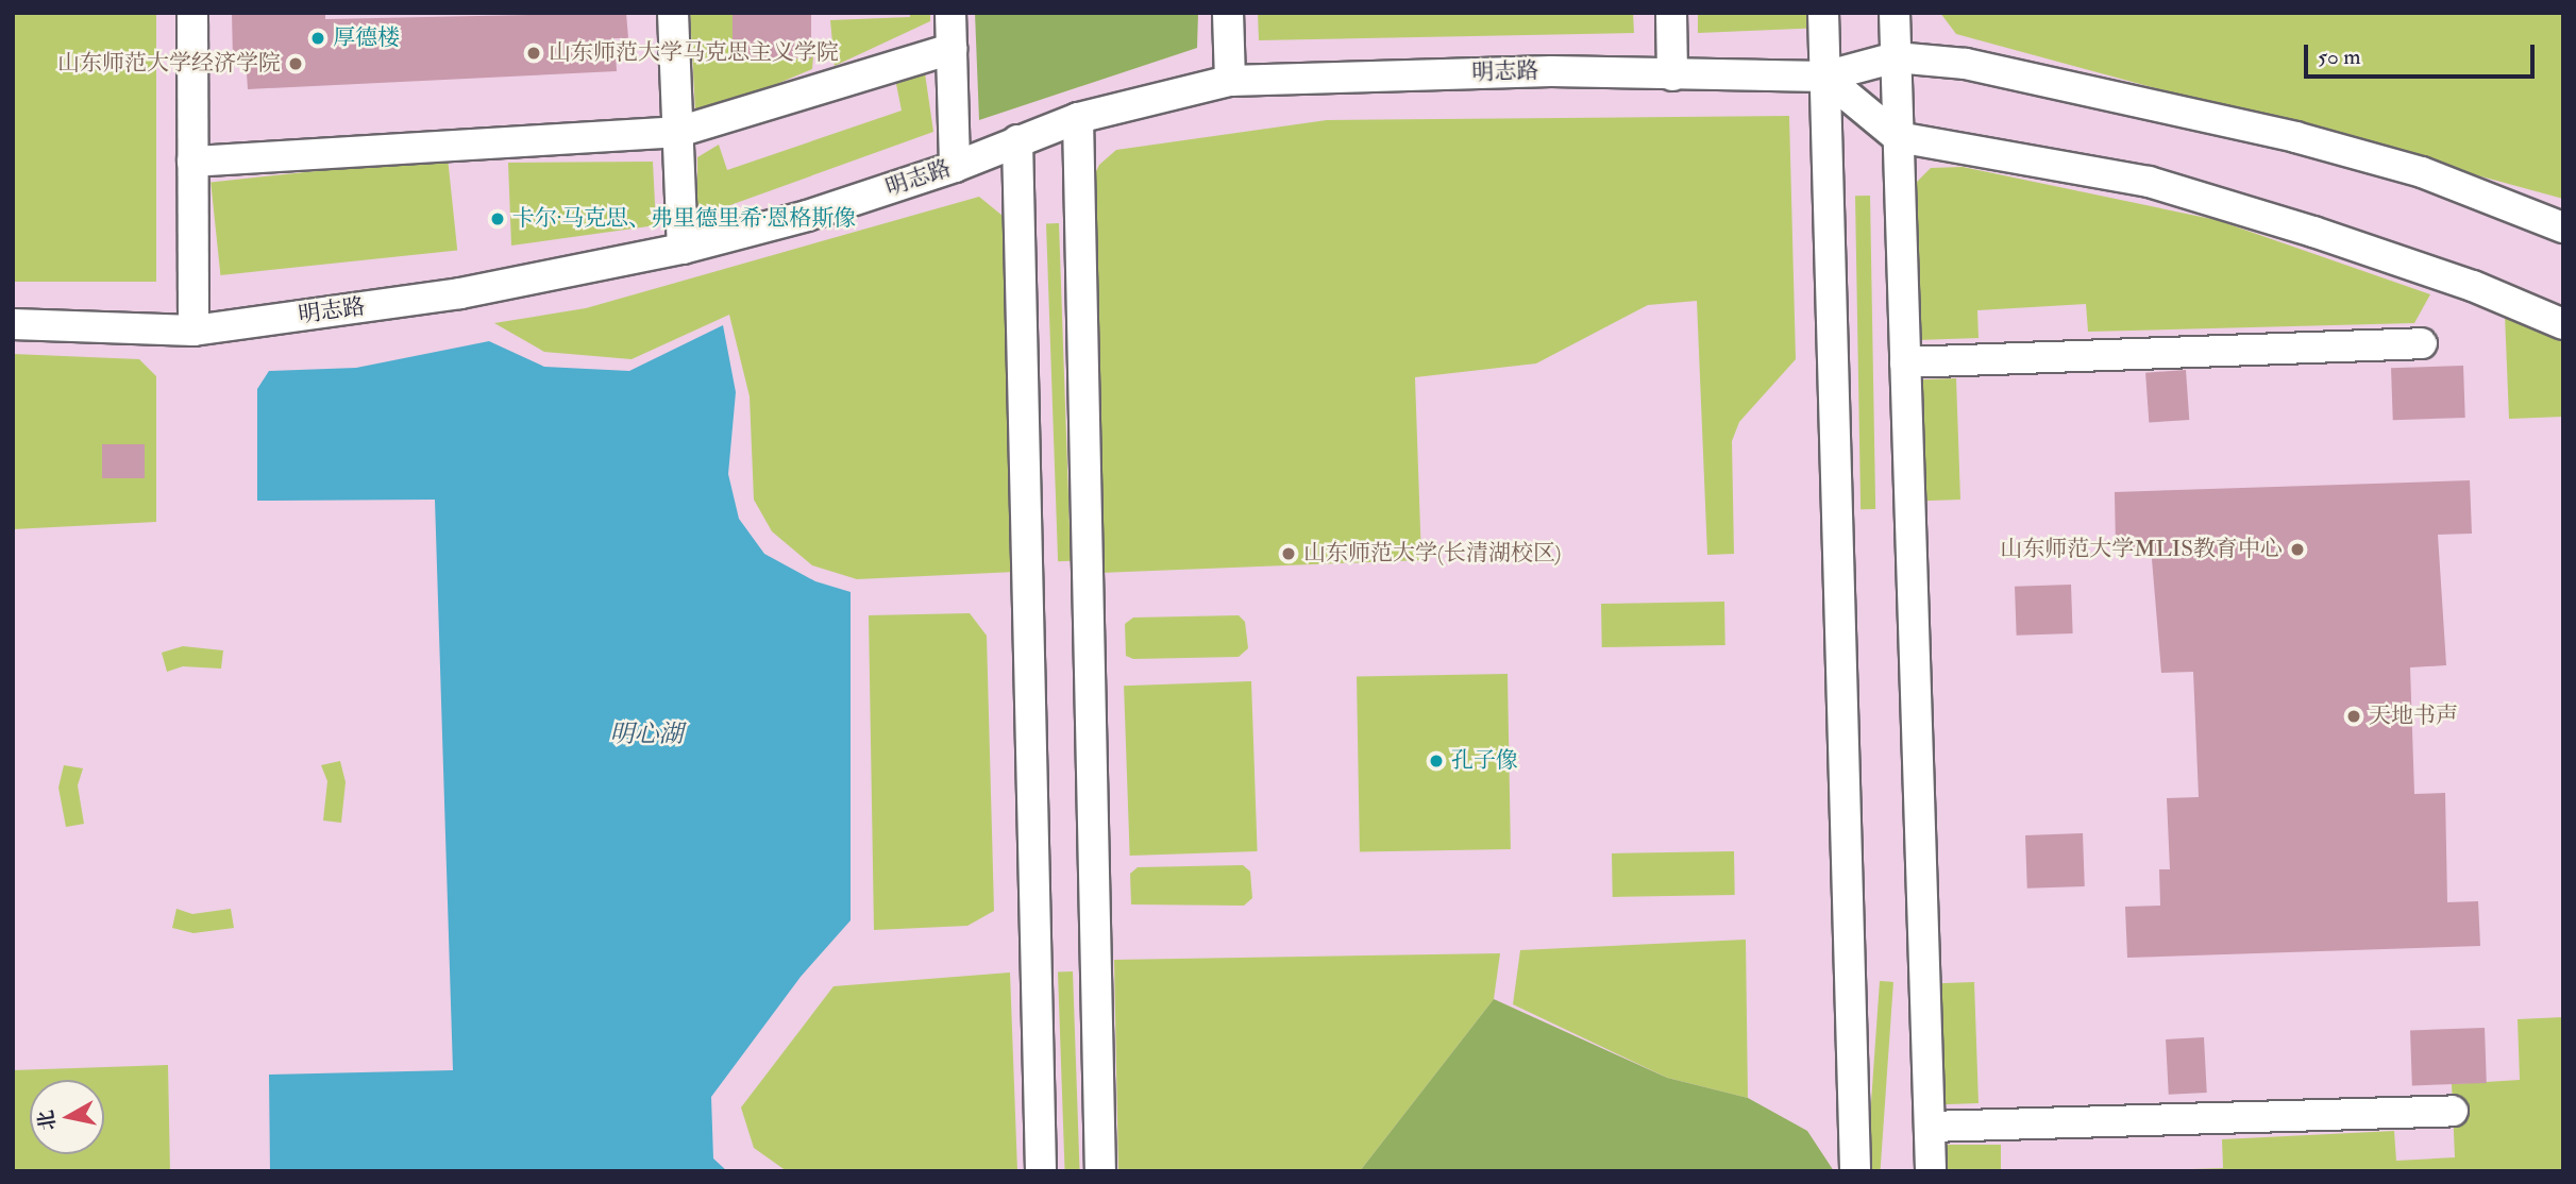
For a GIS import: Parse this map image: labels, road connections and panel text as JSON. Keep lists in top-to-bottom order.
{
  "streets": {
    "street": ["明志路"]
  },
  "water": ["明心湖"],
  "places": [
    "厚德楼",
    "山东师范大学马克思主义学院",
    "山东师范大学经济学院",
    "卡尔·马克思、弗里德里希·恩格斯像",
    "山东师范大学MLIS教育中心",
    "山东师范大学(长清湖校区)",
    "天地书声",
    "孔子像"
  ],
  "scale_bar": "50 m",
  "north": "left"
}
